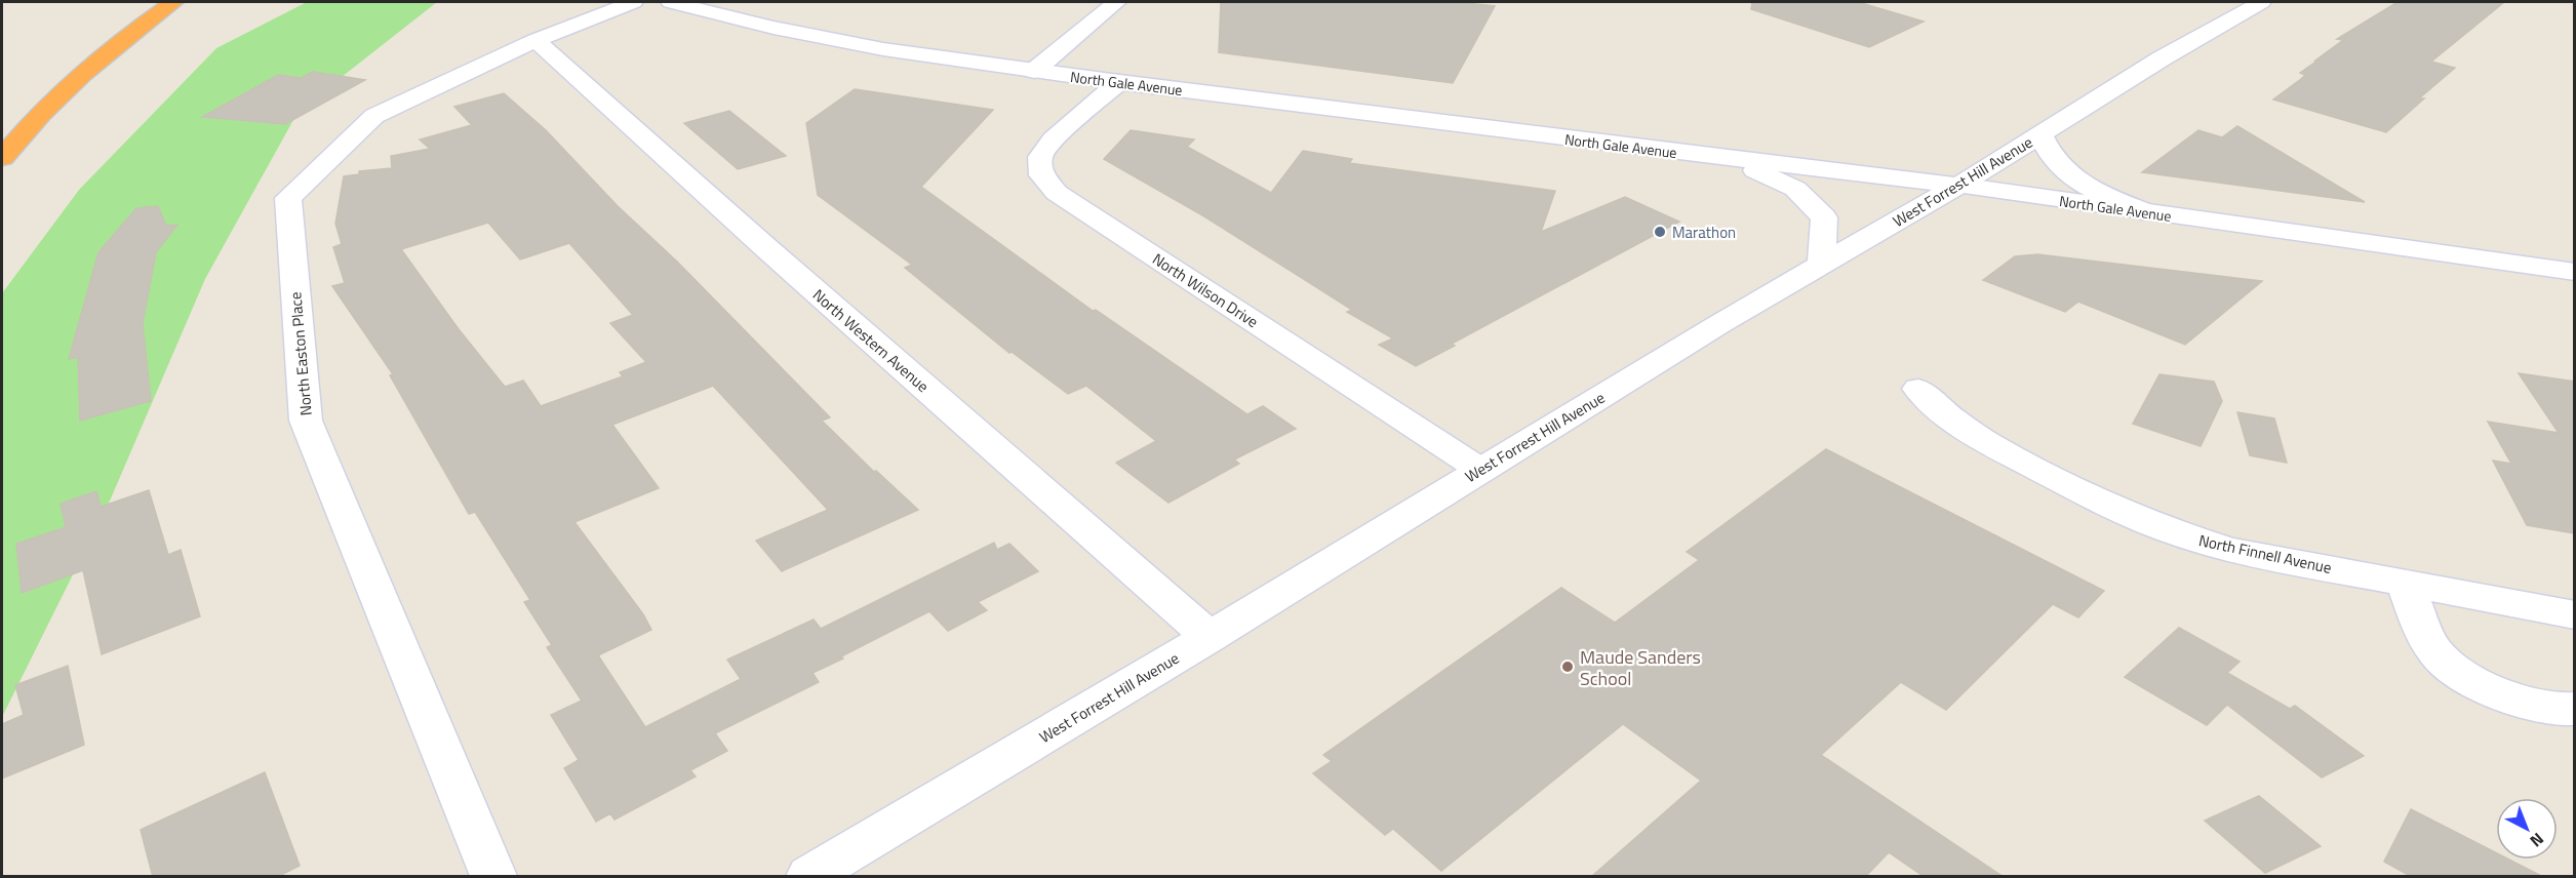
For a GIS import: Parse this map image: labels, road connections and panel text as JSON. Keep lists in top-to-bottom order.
{
  "streets": {
    "street": [
      "North Gale Avenue",
      "West Forrest Hill Avenue",
      "North Wilson Drive",
      "North Western Avenue",
      "North Easton Place",
      "North Finnell Avenue"
    ]
  },
  "crossings": [
    ["North Gale Avenue", "West Forrest Hill Avenue"],
    ["North Gale Avenue", "North Wilson Drive"],
    ["West Forrest Hill Avenue", "North Wilson Drive"],
    ["West Forrest Hill Avenue", "North Western Avenue"],
    ["North Western Avenue", "North Easton Place"]
  ],
  "places": ["Marathon", "Maude Sanders School"],
  "north": "bottom right"
}
